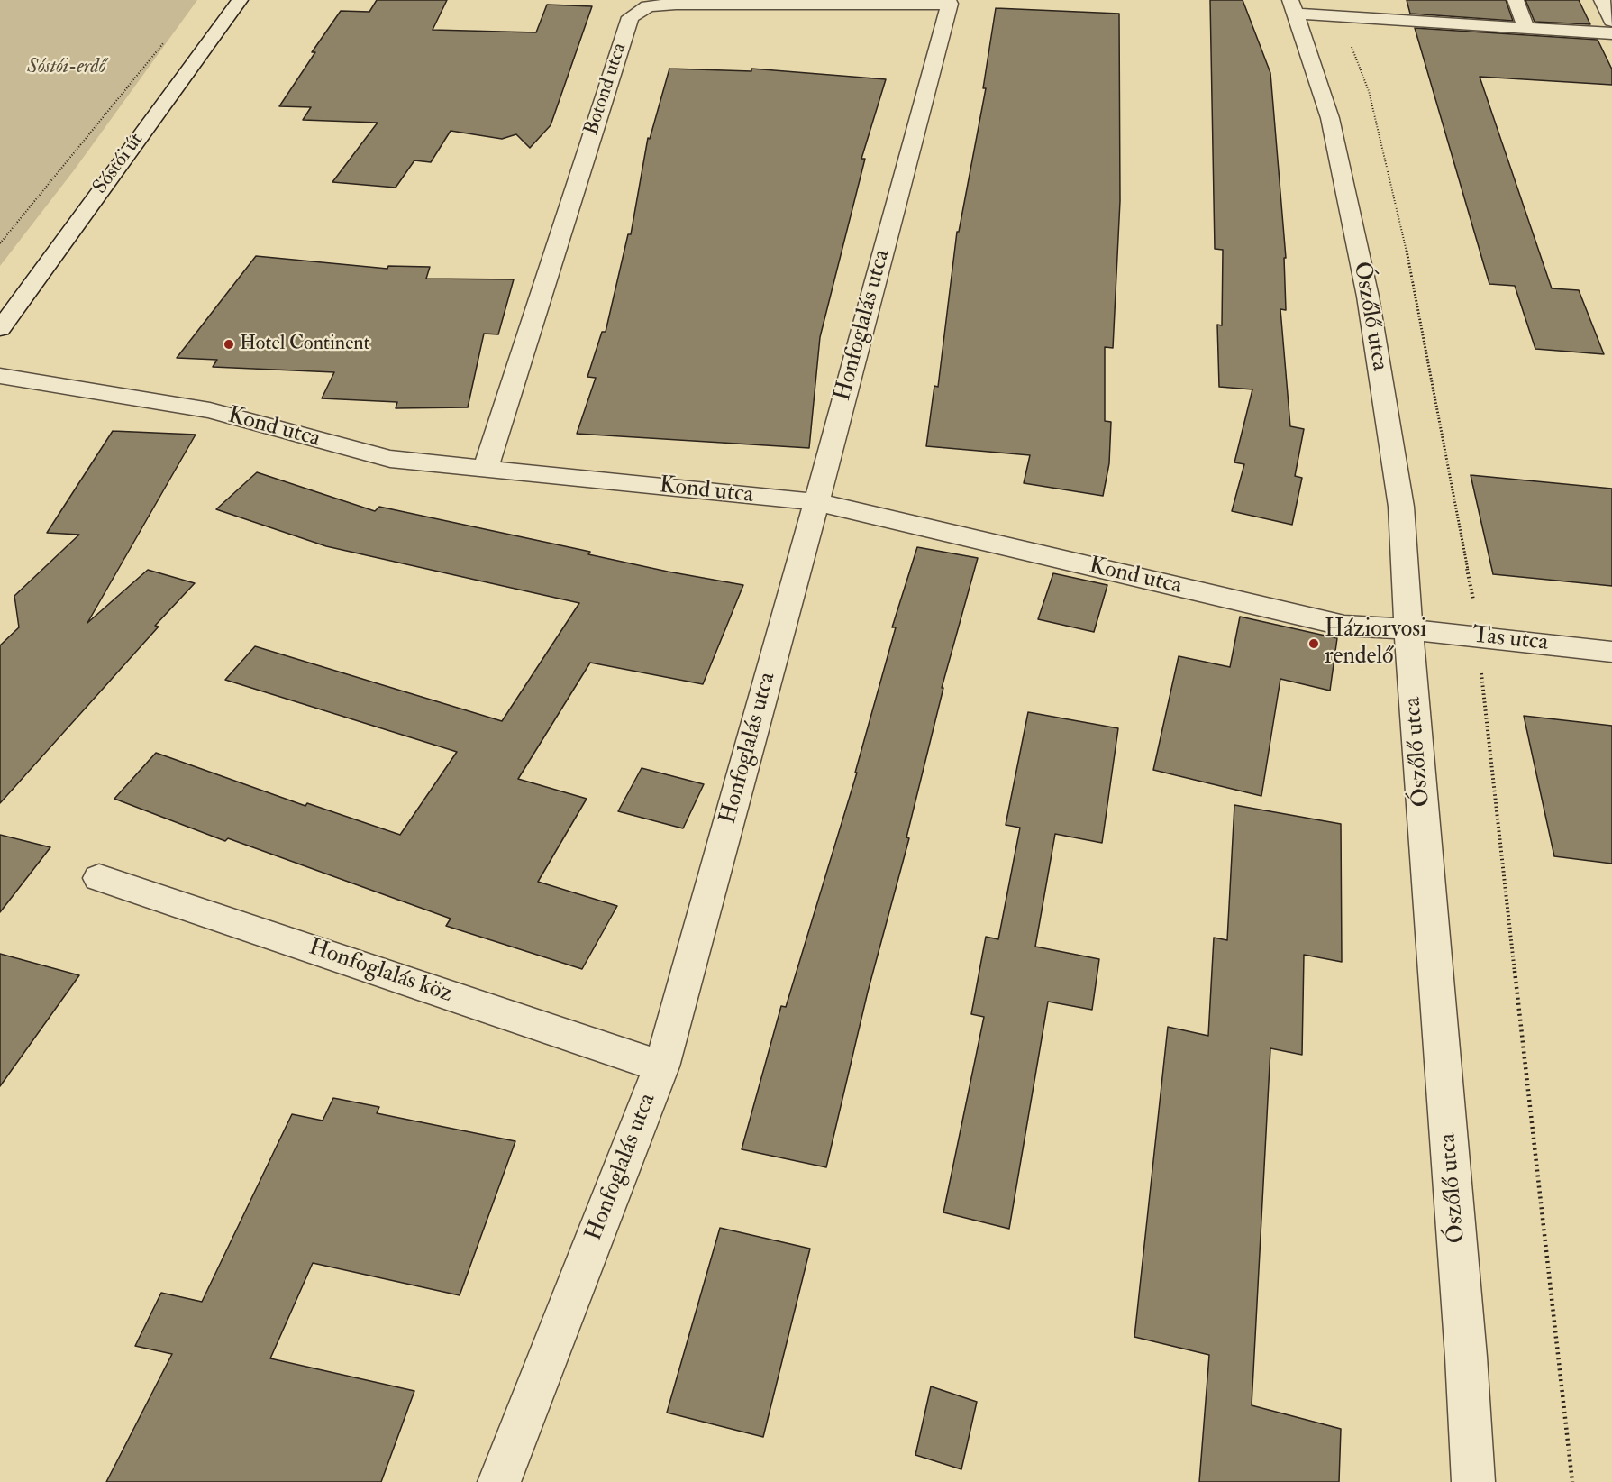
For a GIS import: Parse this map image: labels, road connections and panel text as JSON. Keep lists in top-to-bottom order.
{
  "streets": {
    "street": [
      "Botond utca",
      "Sóstói út",
      "Ószőlő utca",
      "Honfoglalás utca",
      "Kond utca",
      "Tas utca",
      "Honfoglalás köz"
    ]
  },
  "crossings": [
    ["Botond utca", "Honfoglalás utca"],
    ["Botond utca", "Kond utca"],
    ["Ószőlő utca", "Kond utca"],
    ["Ószőlő utca", "Tas utca"],
    ["Honfoglalás utca", "Kond utca"],
    ["Honfoglalás utca", "Honfoglalás köz"],
    ["Kond utca", "Tas utca"]
  ],
  "parks": ["Sóstói-erdő"],
  "places": ["Hotel Continent", "Háziorvosi rendelő"]
}
